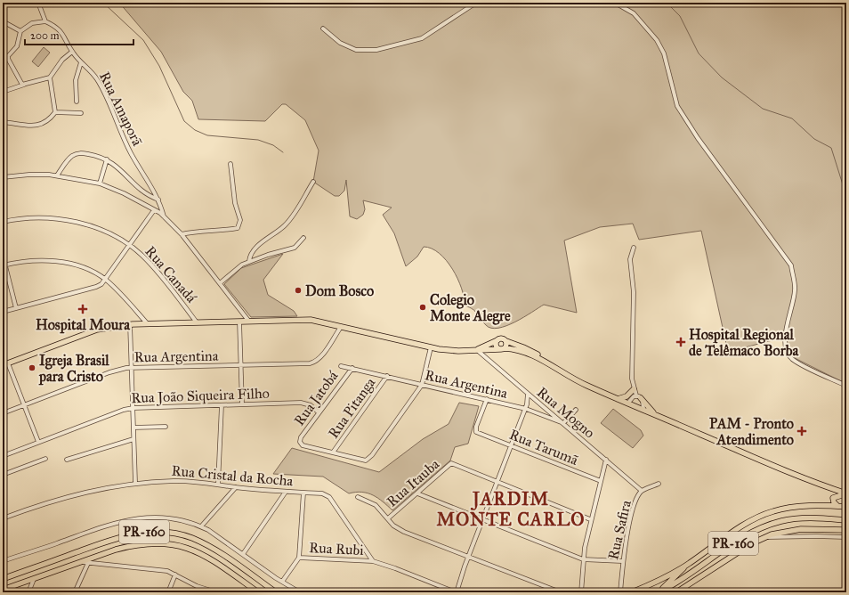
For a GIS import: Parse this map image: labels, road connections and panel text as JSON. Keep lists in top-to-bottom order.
{
  "streets": {
    "main road": ["PR-160"],
    "street": [
      "Rua Amaporã",
      "Rua Canadá",
      "Rua Argentina",
      "Rua João Siqueira Filho",
      "Rua Jatobá",
      "Rua Pitanga",
      "Rua Mogno",
      "Rua Tarumã",
      "Rua Cristal da Rocha",
      "Rua Itauba",
      "Rua Safira",
      "Rua Rubi"
    ]
  },
  "crossings": [
    ["Rua Argentina", "Rua Jatobá"],
    ["Rua Argentina", "Rua Pitanga"],
    ["Rua Argentina", "Rua Mogno"],
    ["Rua Argentina", "Rua Tarumã"],
    ["Rua João Siqueira Filho", "Rua Jatobá"],
    ["Rua Jatobá", "Rua Pitanga"],
    ["Rua Mogno", "Rua Safira"],
    ["Rua Cristal da Rocha", "Rua Rubi"]
  ],
  "districts": ["JARDIM MONTE CARLO"],
  "places": {
    "other": ["Dom Bosco", "Colegio Monte Alegre", "Igreja Brasil para Cristo"],
    "health": ["Hospital Moura", "Hospital Regional de Telêmaco Borba", "PAM - Pronto Atendimento"]
  },
  "scale_bar": "200 m"
}
